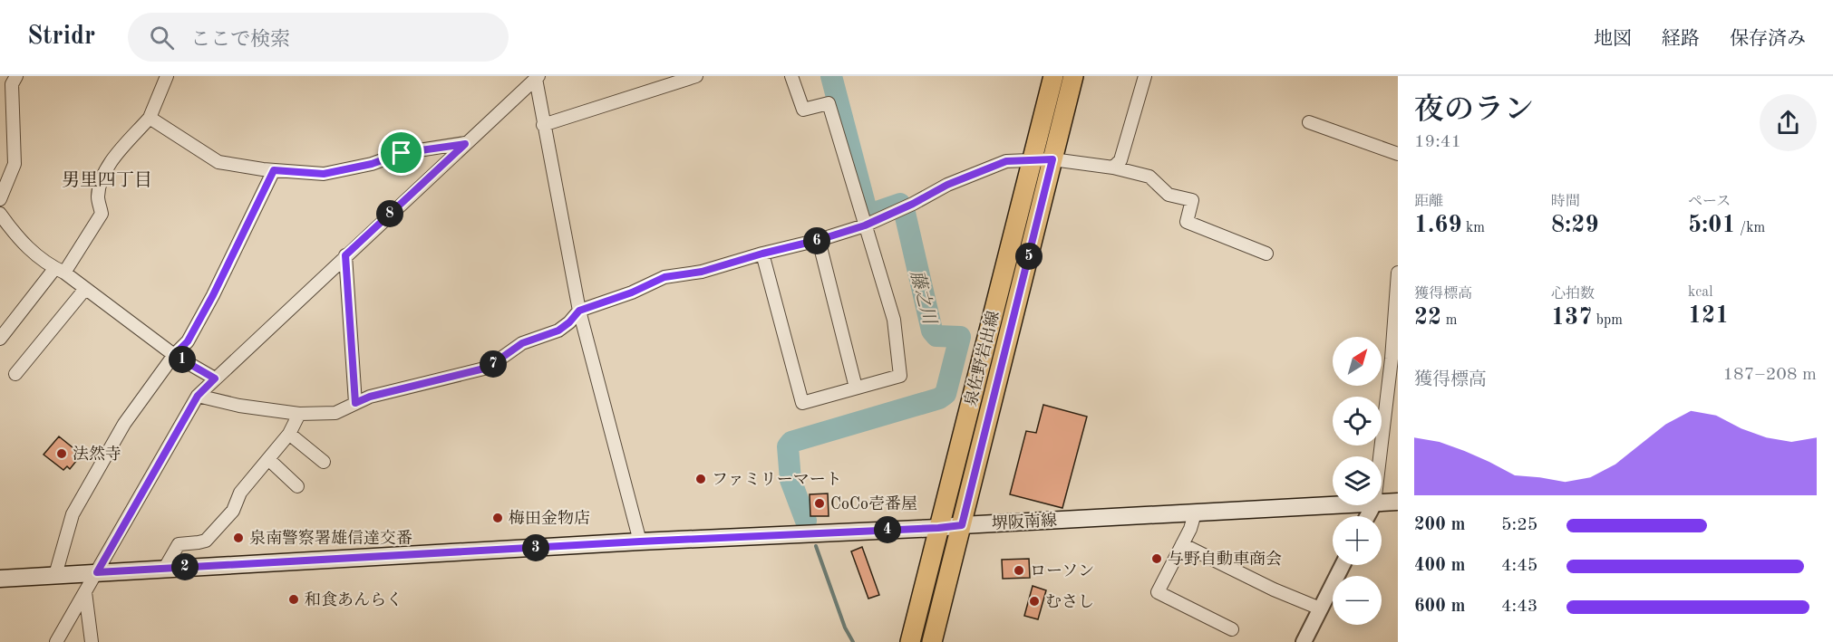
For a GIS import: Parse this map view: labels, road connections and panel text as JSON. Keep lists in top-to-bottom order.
{
  "streets": {
    "main road": ["泉佐野岩出線", "堺阪南線"]
  },
  "crossings": [
    ["泉佐野岩出線", "堺阪南線"]
  ],
  "districts": ["男里四丁目"],
  "water": ["藤之川"],
  "places": [
    "法然寺",
    "ファミリーマート",
    "CoCo壱番屋",
    "梅田金物店",
    "泉南警察署雄信達交番",
    "与野自動車商会",
    "ローソン",
    "和食あんらく",
    "むさし"
  ],
  "north": "top right",
  "page": {
    "header": "Stridr",
    "search": "ここで検索",
    "nav": ["地図", "経路", "保存済み"],
    "heading": ["夜のラン", "19:41"],
    "stats": [
      ["距離", "1.69 km"],
      ["時間", "8:29"],
      ["ペース", "5:01 /km"],
      ["獲得標高", "22 m"],
      ["心拍数", "137 bpm"],
      ["kcal", "121"]
    ],
    "pins": [
      "8",
      "6",
      "5",
      "1",
      "7",
      "4",
      "3",
      "2"
    ],
    "map_buttons": ["+", "−"],
    "chart": ["獲得標高", "187–208 m"],
    "list": [
      {
        "name": "200 m",
        "note": "5:25"
      },
      {
        "name": "400 m",
        "note": "4:45"
      },
      {
        "name": "600 m",
        "note": "4:43"
      }
    ]
  }
}
